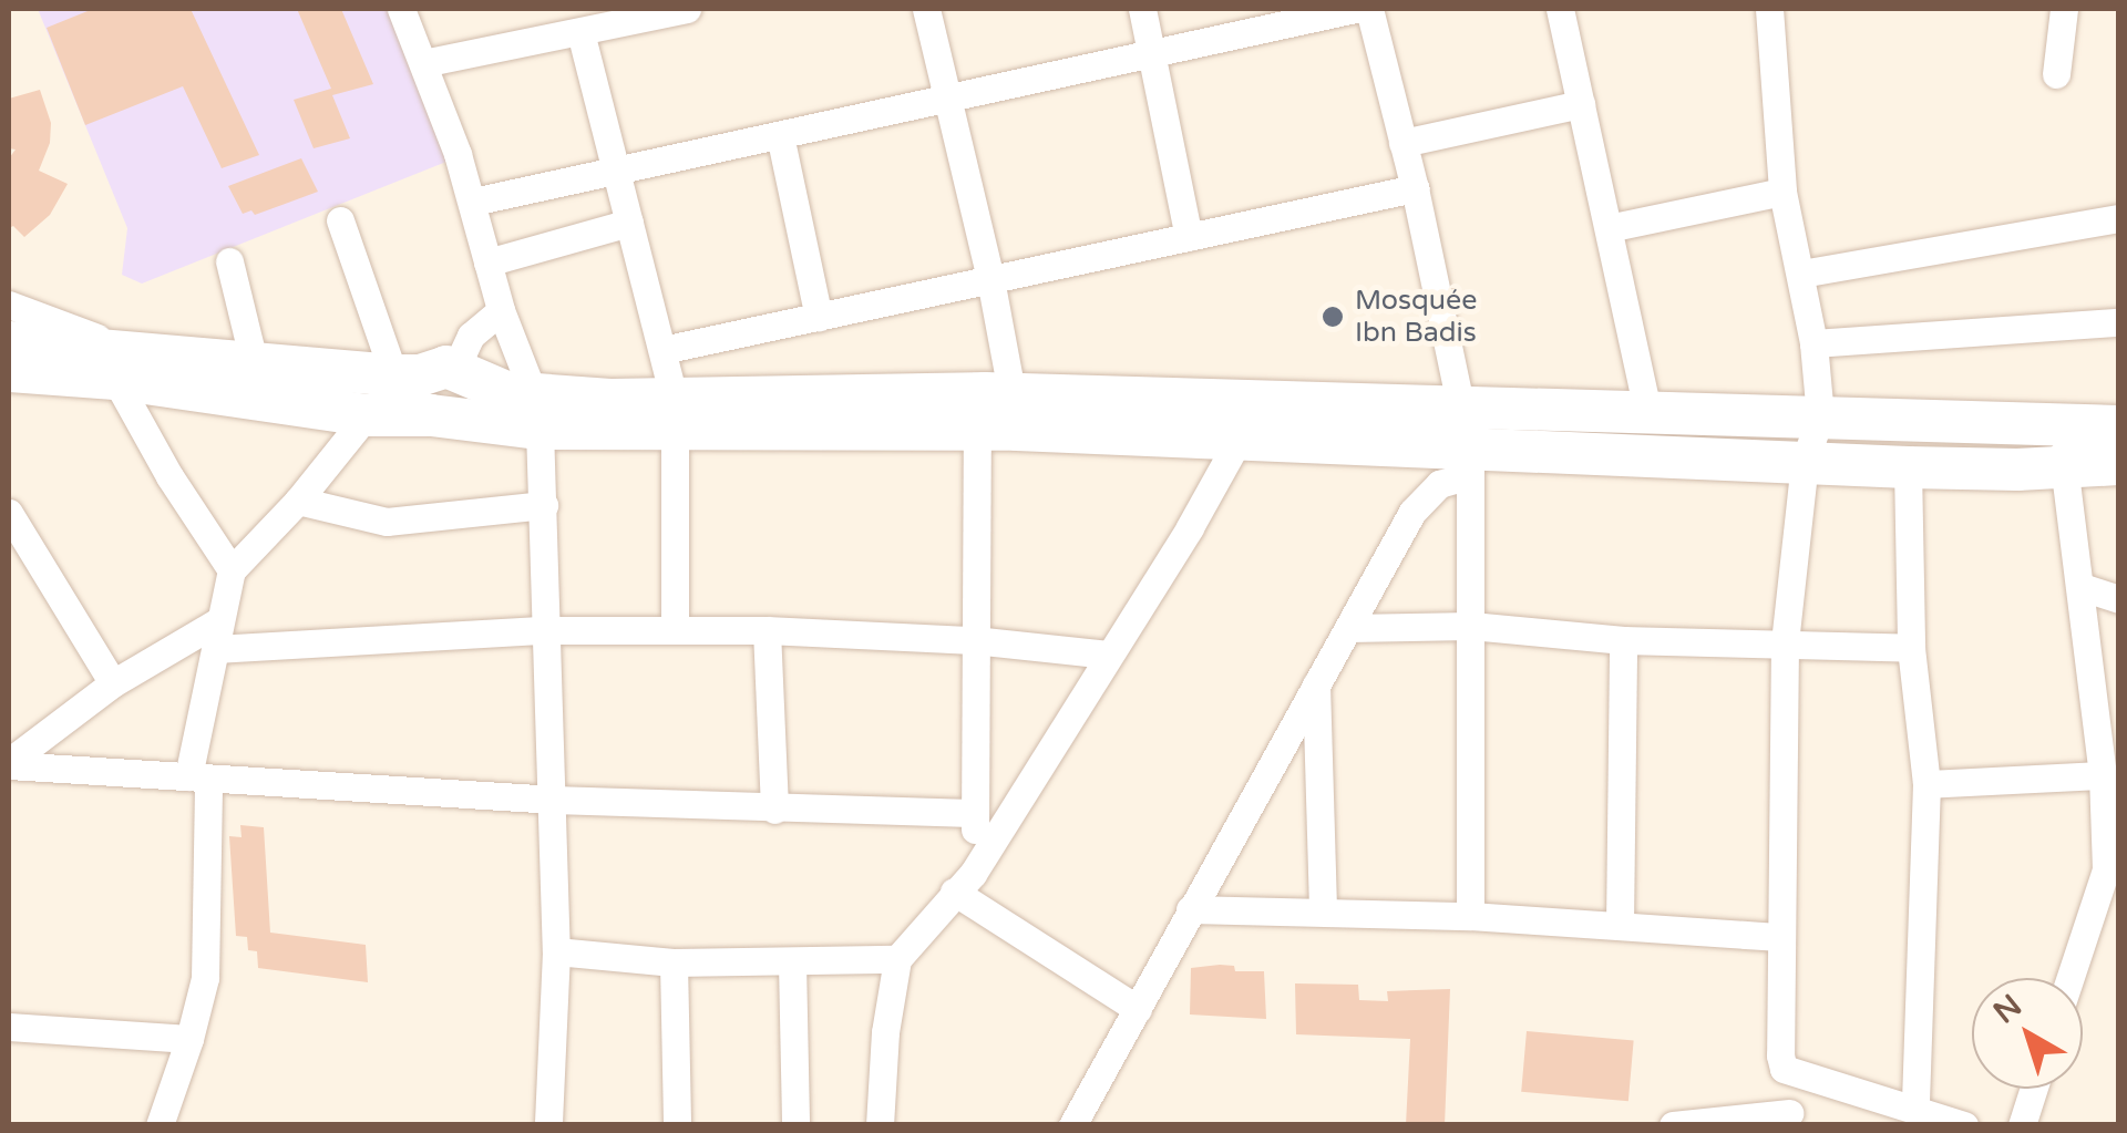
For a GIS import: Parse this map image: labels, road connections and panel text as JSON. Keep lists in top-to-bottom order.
{
  "places": ["Mosquée Ibn Badis"],
  "north": "top left"
}
